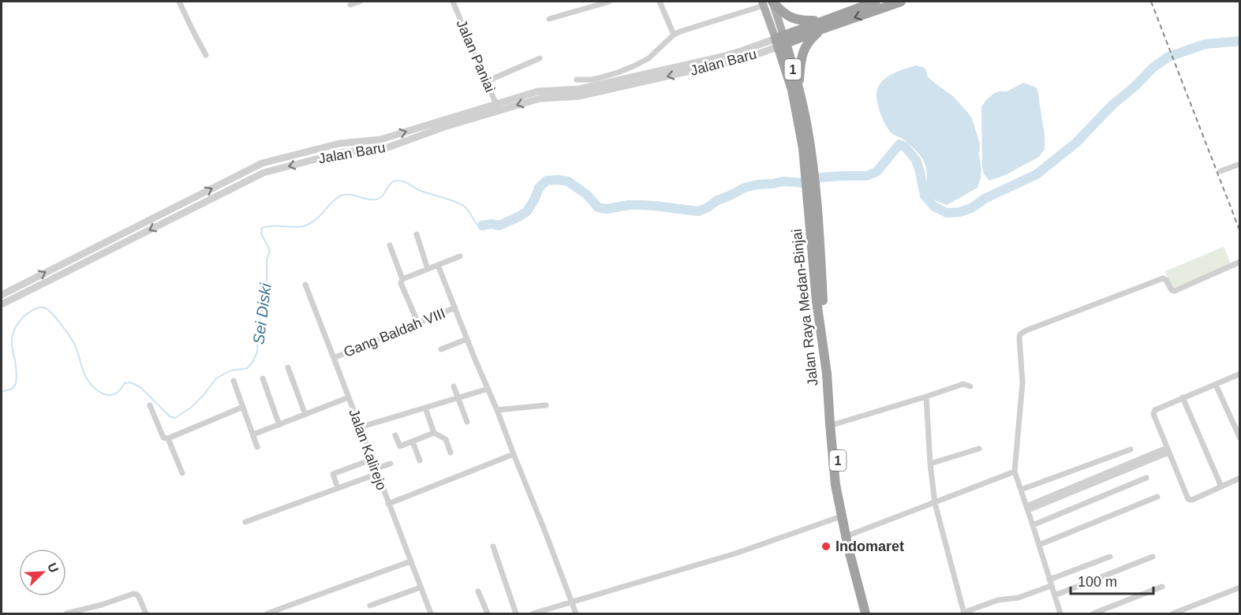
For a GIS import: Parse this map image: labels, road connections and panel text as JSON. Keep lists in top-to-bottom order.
{
  "streets": {
    "highway": ["1", "Jalan Raya Medan-Binjai"],
    "street": [
      "Jalan Paniai",
      "Jalan Baru",
      "Gang Baldah VIII",
      "Jalan Kalirejo"
    ]
  },
  "crossings": [
    ["Jalan Paniai", "Jalan Baru"],
    ["Jalan Baru", "Jalan Raya Medan-Binjai"],
    ["Gang Baldah VIII", "Jalan Kalirejo"]
  ],
  "water": ["Sei Diski"],
  "places": ["Indomaret"],
  "scale_bar": "100 m",
  "north": "top right"
}
